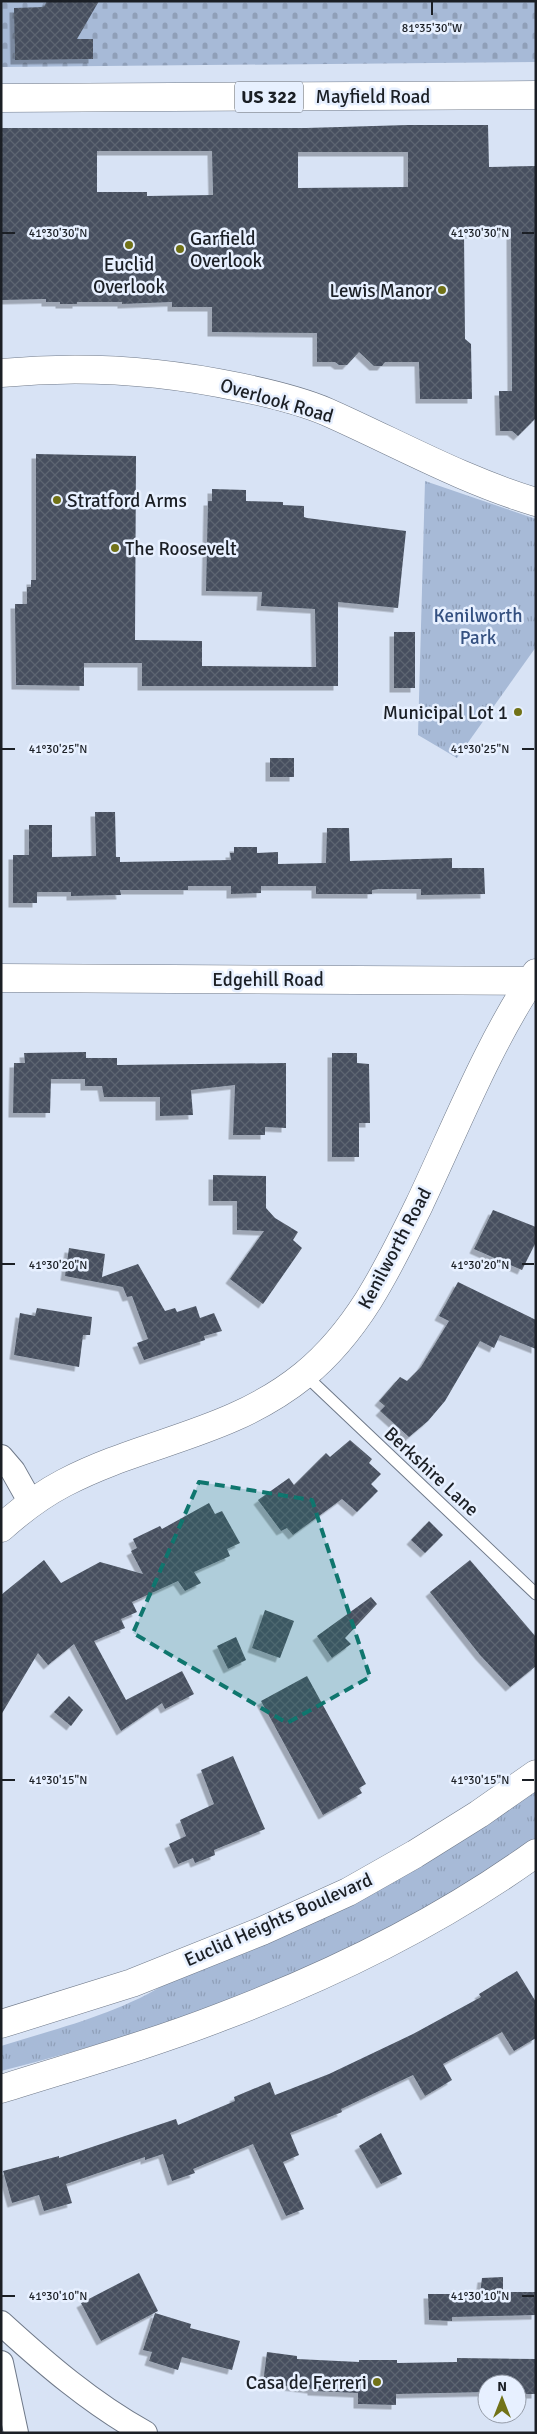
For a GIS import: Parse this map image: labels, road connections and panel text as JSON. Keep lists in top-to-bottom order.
{
  "streets": {
    "main road": [
      "Mayfield Road",
      "US 322",
      "Overlook Road",
      "Edgehill Road",
      "Kenilworth Road",
      "Euclid Heights Boulevard"
    ],
    "lane": ["Berkshire Lane"]
  },
  "crossings": [
    ["Edgehill Road", "Kenilworth Road"],
    ["Kenilworth Road", "Berkshire Lane"]
  ],
  "parks": ["Kenilworth Park"],
  "places": [
    "Euclid Overlook",
    "Garfield Overlook",
    "Lewis Manor",
    "Stratford Arms",
    "The Roosevelt",
    "Municipal Lot 1",
    "Casa de Ferreri"
  ],
  "north": "top",
  "coordinates": [
    "81°35'30\"W",
    "41°30'30\"N",
    "41°30'25\"N",
    "41°30'20\"N",
    "41°30'15\"N",
    "41°30'10\"N"
  ]
}
